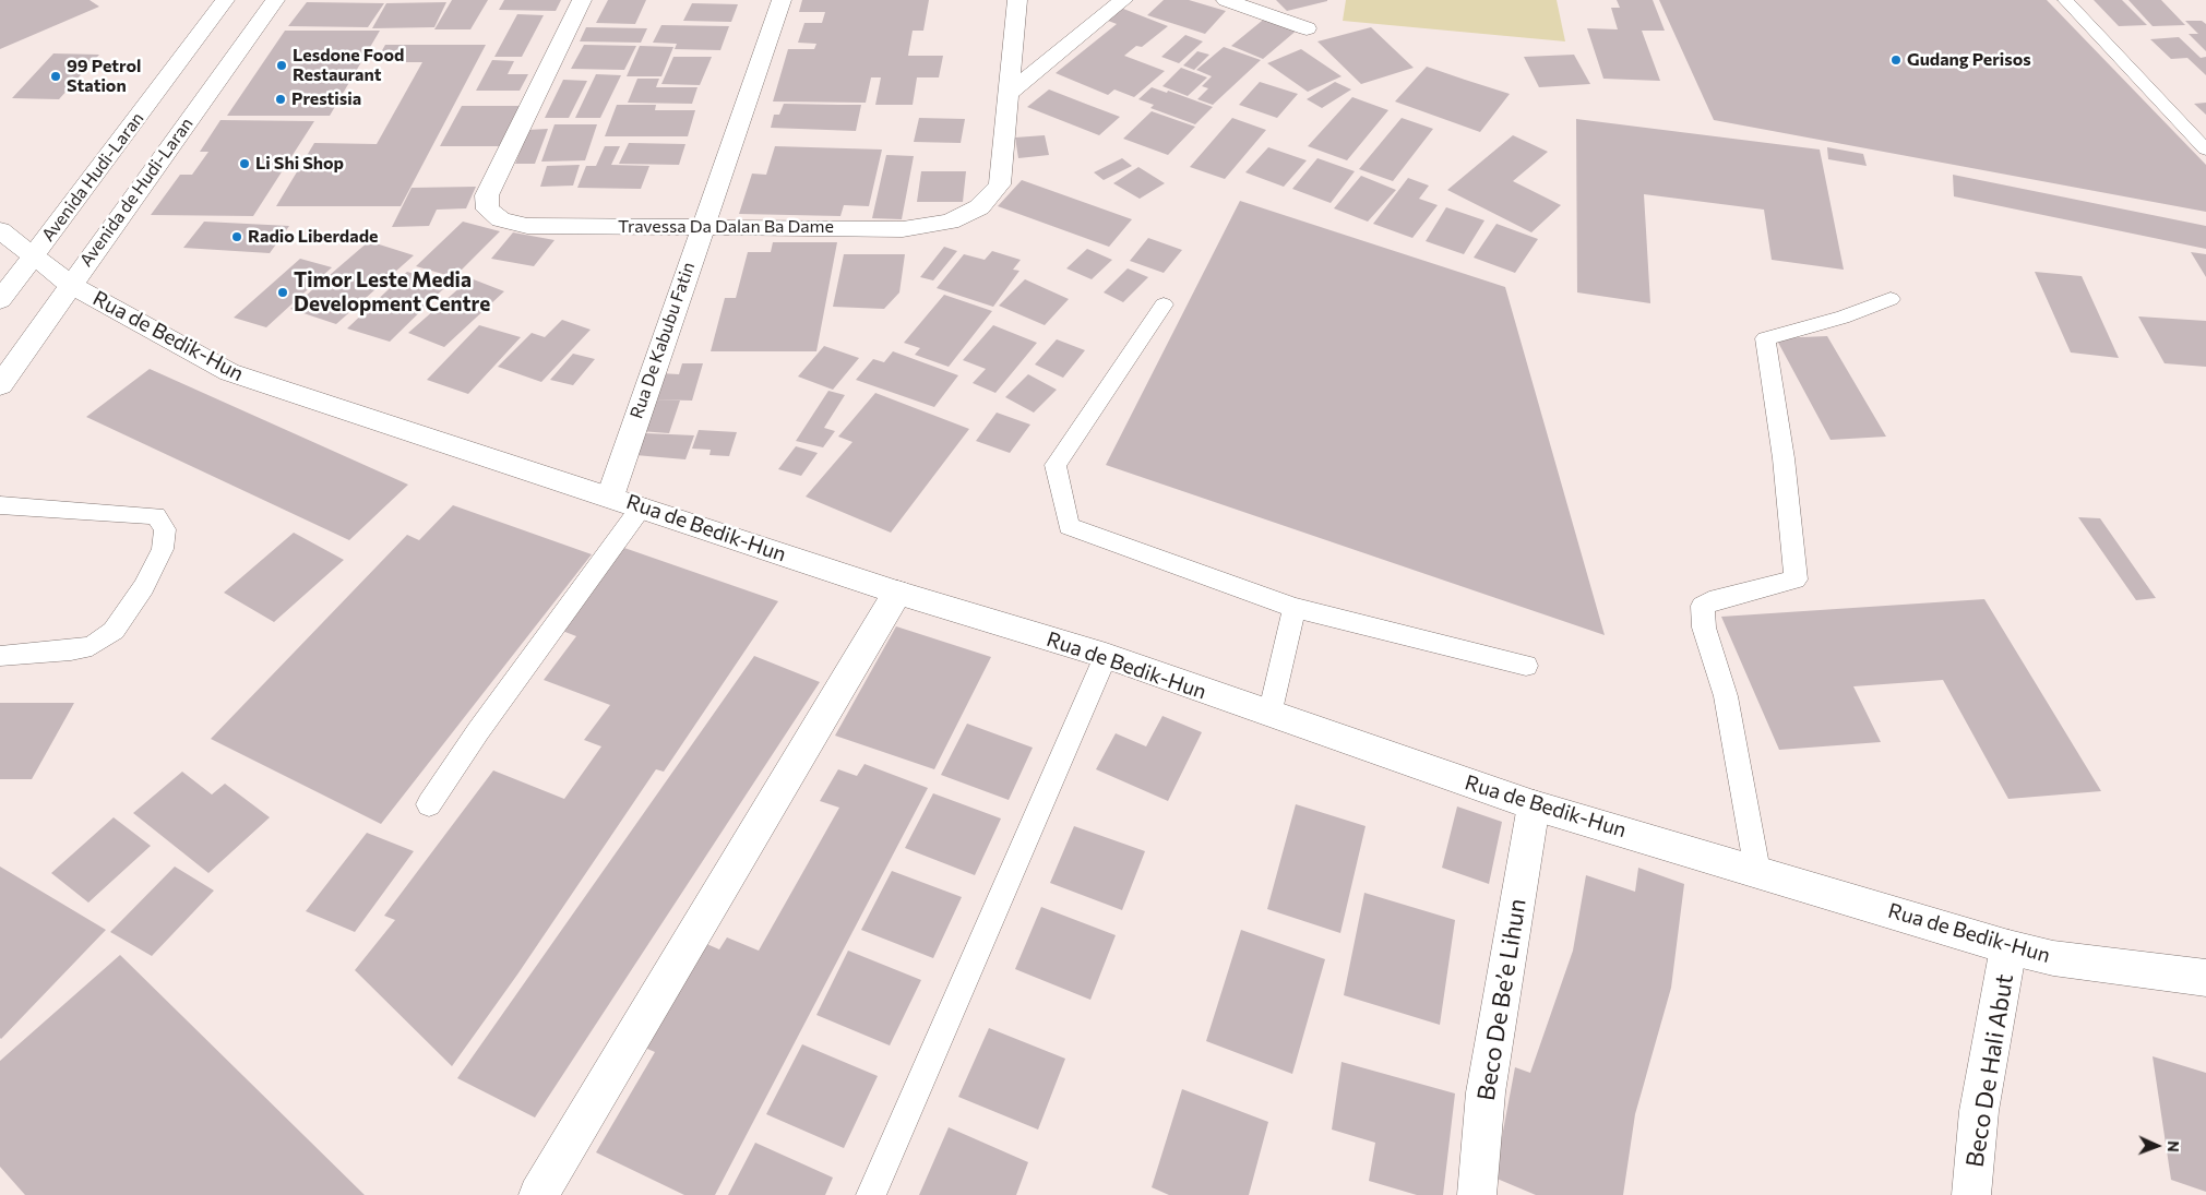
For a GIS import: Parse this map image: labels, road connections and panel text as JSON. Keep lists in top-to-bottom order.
{
  "streets": {
    "street": [
      "Avenida Hudi-Laran",
      "Avenida de Hudi-Laran",
      "Travessa Da Dalan Ba Dame",
      "Rua de Bedik-Hun",
      "Rua De Kabubu Fatin",
      "Beco De Be’e Lihun",
      "Beco De Hali Abut"
    ]
  },
  "crossings": [
    ["Avenida Hudi-Laran", "Rua de Bedik-Hun"],
    ["Avenida de Hudi-Laran", "Rua de Bedik-Hun"],
    ["Travessa Da Dalan Ba Dame", "Rua De Kabubu Fatin"],
    ["Rua de Bedik-Hun", "Rua De Kabubu Fatin"],
    ["Rua de Bedik-Hun", "Beco De Be’e Lihun"],
    ["Rua de Bedik-Hun", "Beco De Hali Abut"]
  ],
  "places": [
    "Gudang Perisos",
    "Lesdone Food Restaurant",
    "99 Petrol Station",
    "Prestisia",
    "Li Shi Shop",
    "Radio Liberdade",
    "Timor Leste Media Development Centre"
  ],
  "north": "right"
}
